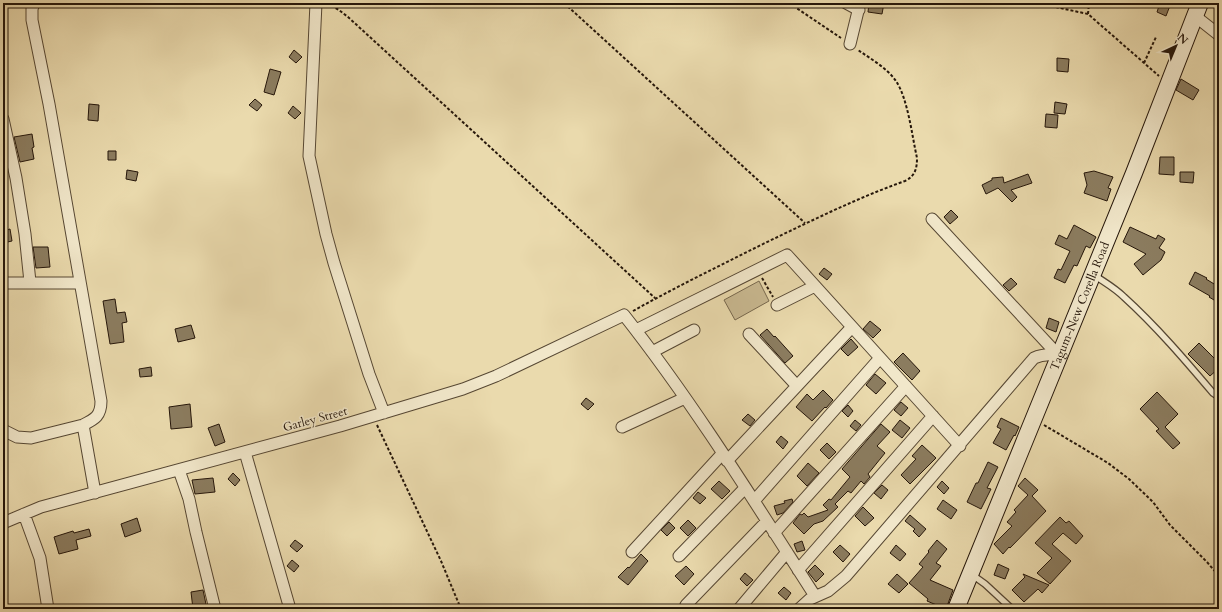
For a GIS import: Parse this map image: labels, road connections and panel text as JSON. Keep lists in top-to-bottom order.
{
  "streets": {
    "main road": ["Tagum-New Corella Road"],
    "street": ["Garley Street"]
  },
  "north": "top right"
}
